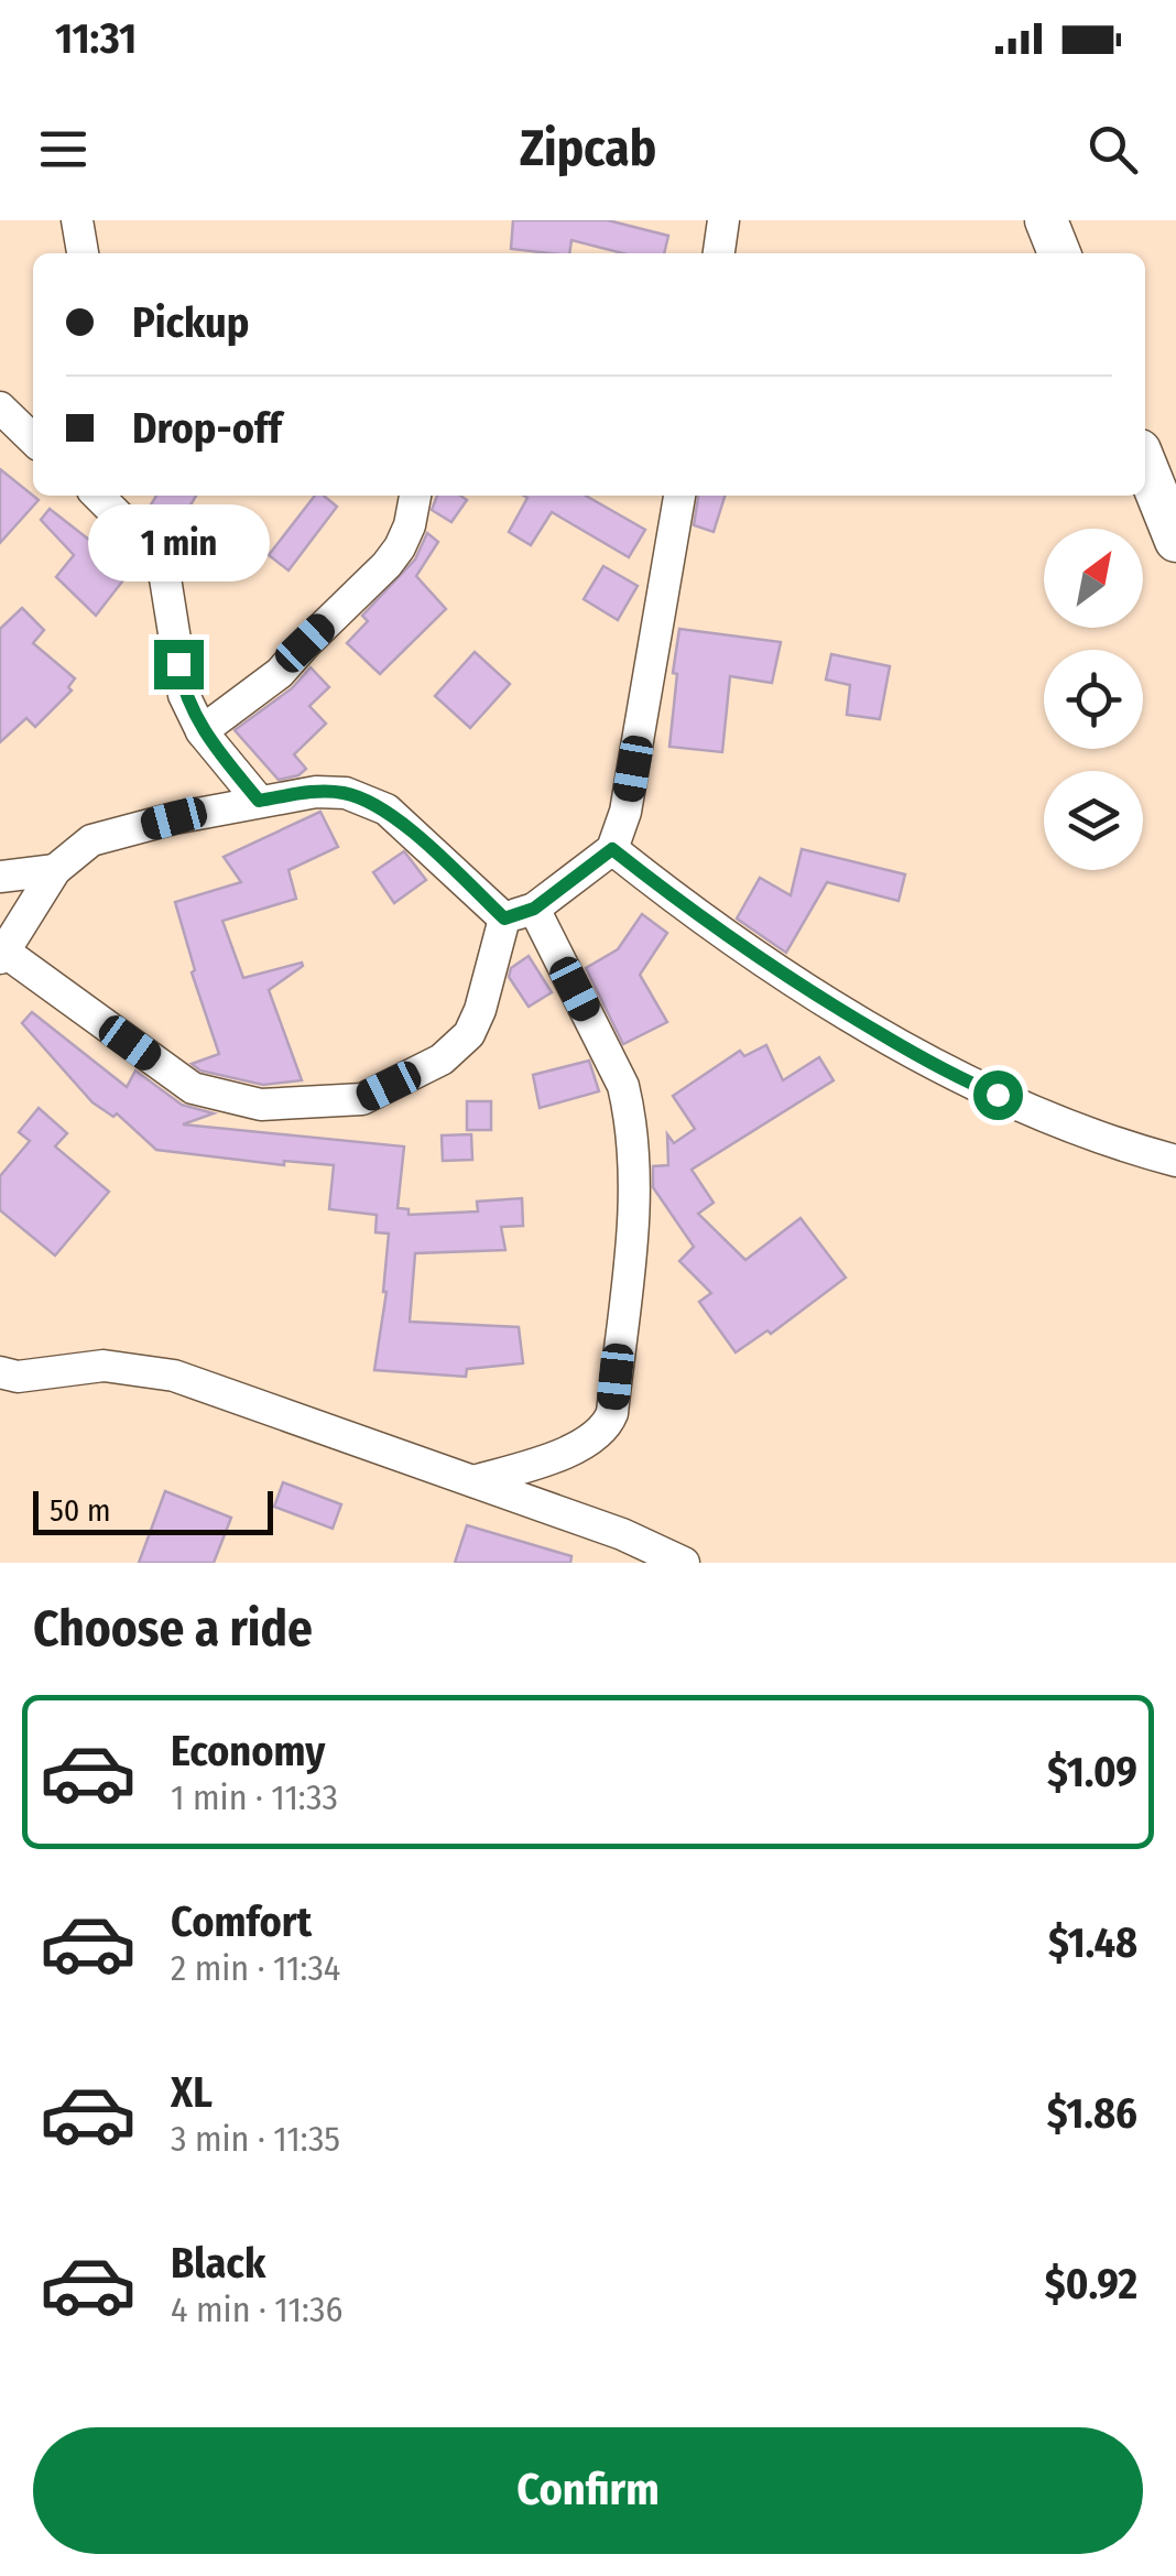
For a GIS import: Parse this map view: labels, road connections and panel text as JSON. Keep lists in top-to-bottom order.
{
  "scale_bar": "50 m",
  "north": "top right",
  "page": {
    "status": "11:31",
    "header": "Zipcab",
    "banner": ["Pickup", "Drop-off"],
    "bubble": "1 min",
    "scale": "50 m",
    "heading": "Choose a ride",
    "list": [
      {
        "name": "Economy",
        "note": "1 min · 11:33",
        "value": "$1.09"
      },
      {
        "name": "Comfort",
        "note": "2 min · 11:34",
        "value": "$1.48"
      },
      {
        "name": "XL",
        "note": "3 min · 11:35",
        "value": "$1.86"
      },
      {
        "name": "Black",
        "note": "4 min · 11:36",
        "value": "$0.92"
      }
    ],
    "buttons": "Confirm"
  }
}
